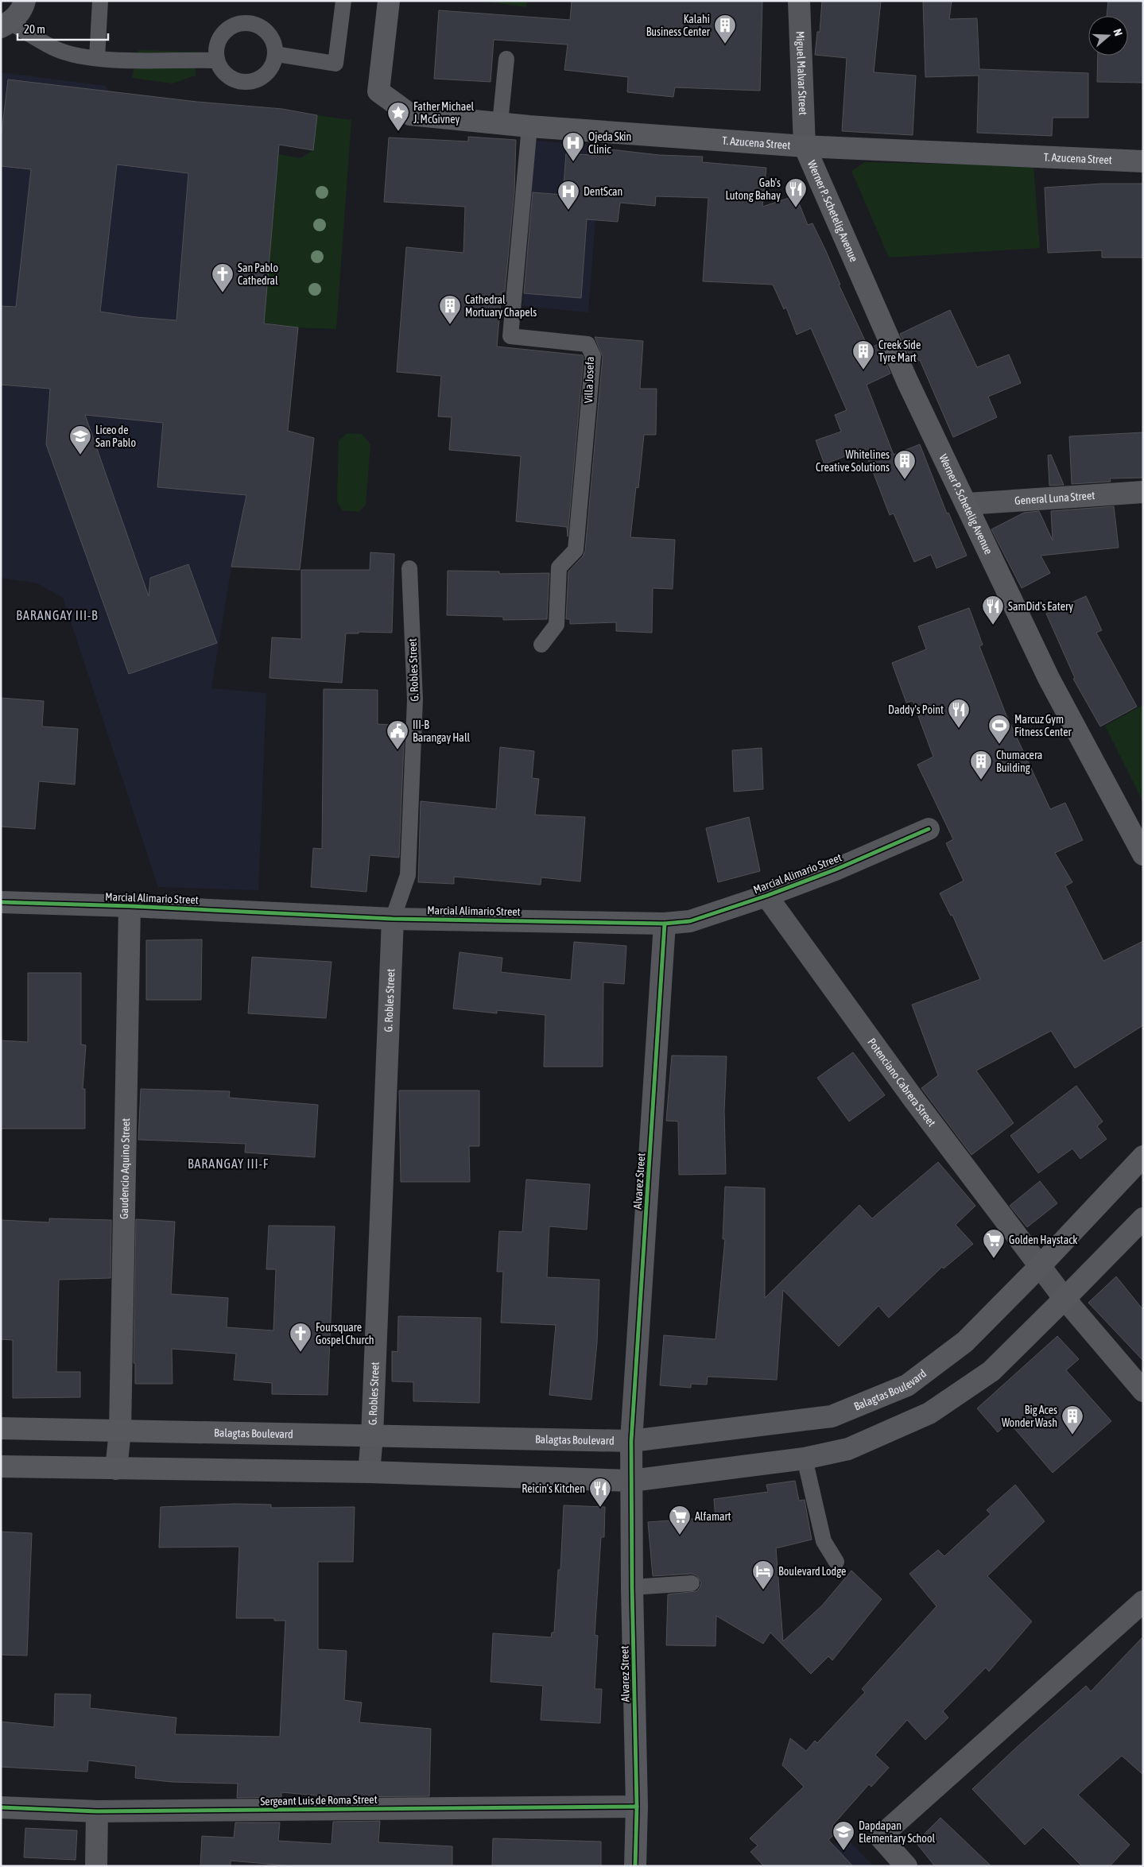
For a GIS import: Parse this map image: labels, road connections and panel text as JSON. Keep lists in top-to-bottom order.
{
  "streets": {
    "main road": [
      "T. Azucena Street",
      "Werner P. Schetelig Avenue",
      "Alvarez Street",
      "Balagtas Boulevard"
    ],
    "street": [
      "Miguel Malvar Street",
      "General Luna Street",
      "G. Robles Street",
      "Marcial Alimario Street",
      "Potenciano Cabrera Street",
      "Gaudencio Aquino Street",
      "Sergeant Luis de Roma Street"
    ],
    "lane": ["Villa Josefa"]
  },
  "crossings": [
    ["Miguel Malvar Street", "T. Azucena Street"],
    ["Miguel Malvar Street", "Werner P. Schetelig Avenue"],
    ["T. Azucena Street", "Werner P. Schetelig Avenue"],
    ["T. Azucena Street", "Villa Josefa"],
    ["Werner P. Schetelig Avenue", "General Luna Street"],
    ["G. Robles Street", "Marcial Alimario Street"],
    ["G. Robles Street", "Balagtas Boulevard"],
    ["Marcial Alimario Street", "Potenciano Cabrera Street"],
    ["Marcial Alimario Street", "Gaudencio Aquino Street"],
    ["Marcial Alimario Street", "Alvarez Street"],
    ["Potenciano Cabrera Street", "Balagtas Boulevard"],
    ["Gaudencio Aquino Street", "Balagtas Boulevard"],
    ["Alvarez Street", "Balagtas Boulevard"],
    ["Alvarez Street", "Sergeant Luis de Roma Street"]
  ],
  "districts": ["BARANGAY III-B", "BARANGAY III-F"],
  "places": {
    "building": [
      "Kalahi Business Center",
      "Cathedral Mortuary Chapels",
      "Creek Side Tyre Mart",
      "Whitelines Creative Solutions",
      "Chumacera Building",
      "Big Aces Wonder Wash"
    ],
    "place": ["Father Michael J. McGivney"],
    "hospital": ["Ojeda Skin Clinic", "DentScan"],
    "restaurant": [
      "Gab's Lutong Bahay",
      "SamDid's Eatery",
      "Daddy's Point",
      "Reicin's Kitchen"
    ],
    "church": ["San Pablo Cathedral", "Foursquare Gospel Church"],
    "school or university": ["Liceo de San Pablo", "Dapdapan Elementary School"],
    "sports": ["Marcuz Gym Fitness Center"],
    "public building": ["III-B Barangay Hall"],
    "supermarket": ["Golden Haystack", "Alfamart"],
    "hotel": ["Boulevard Lodge"]
  },
  "scale_bar": "20 m",
  "north": "right"
}
